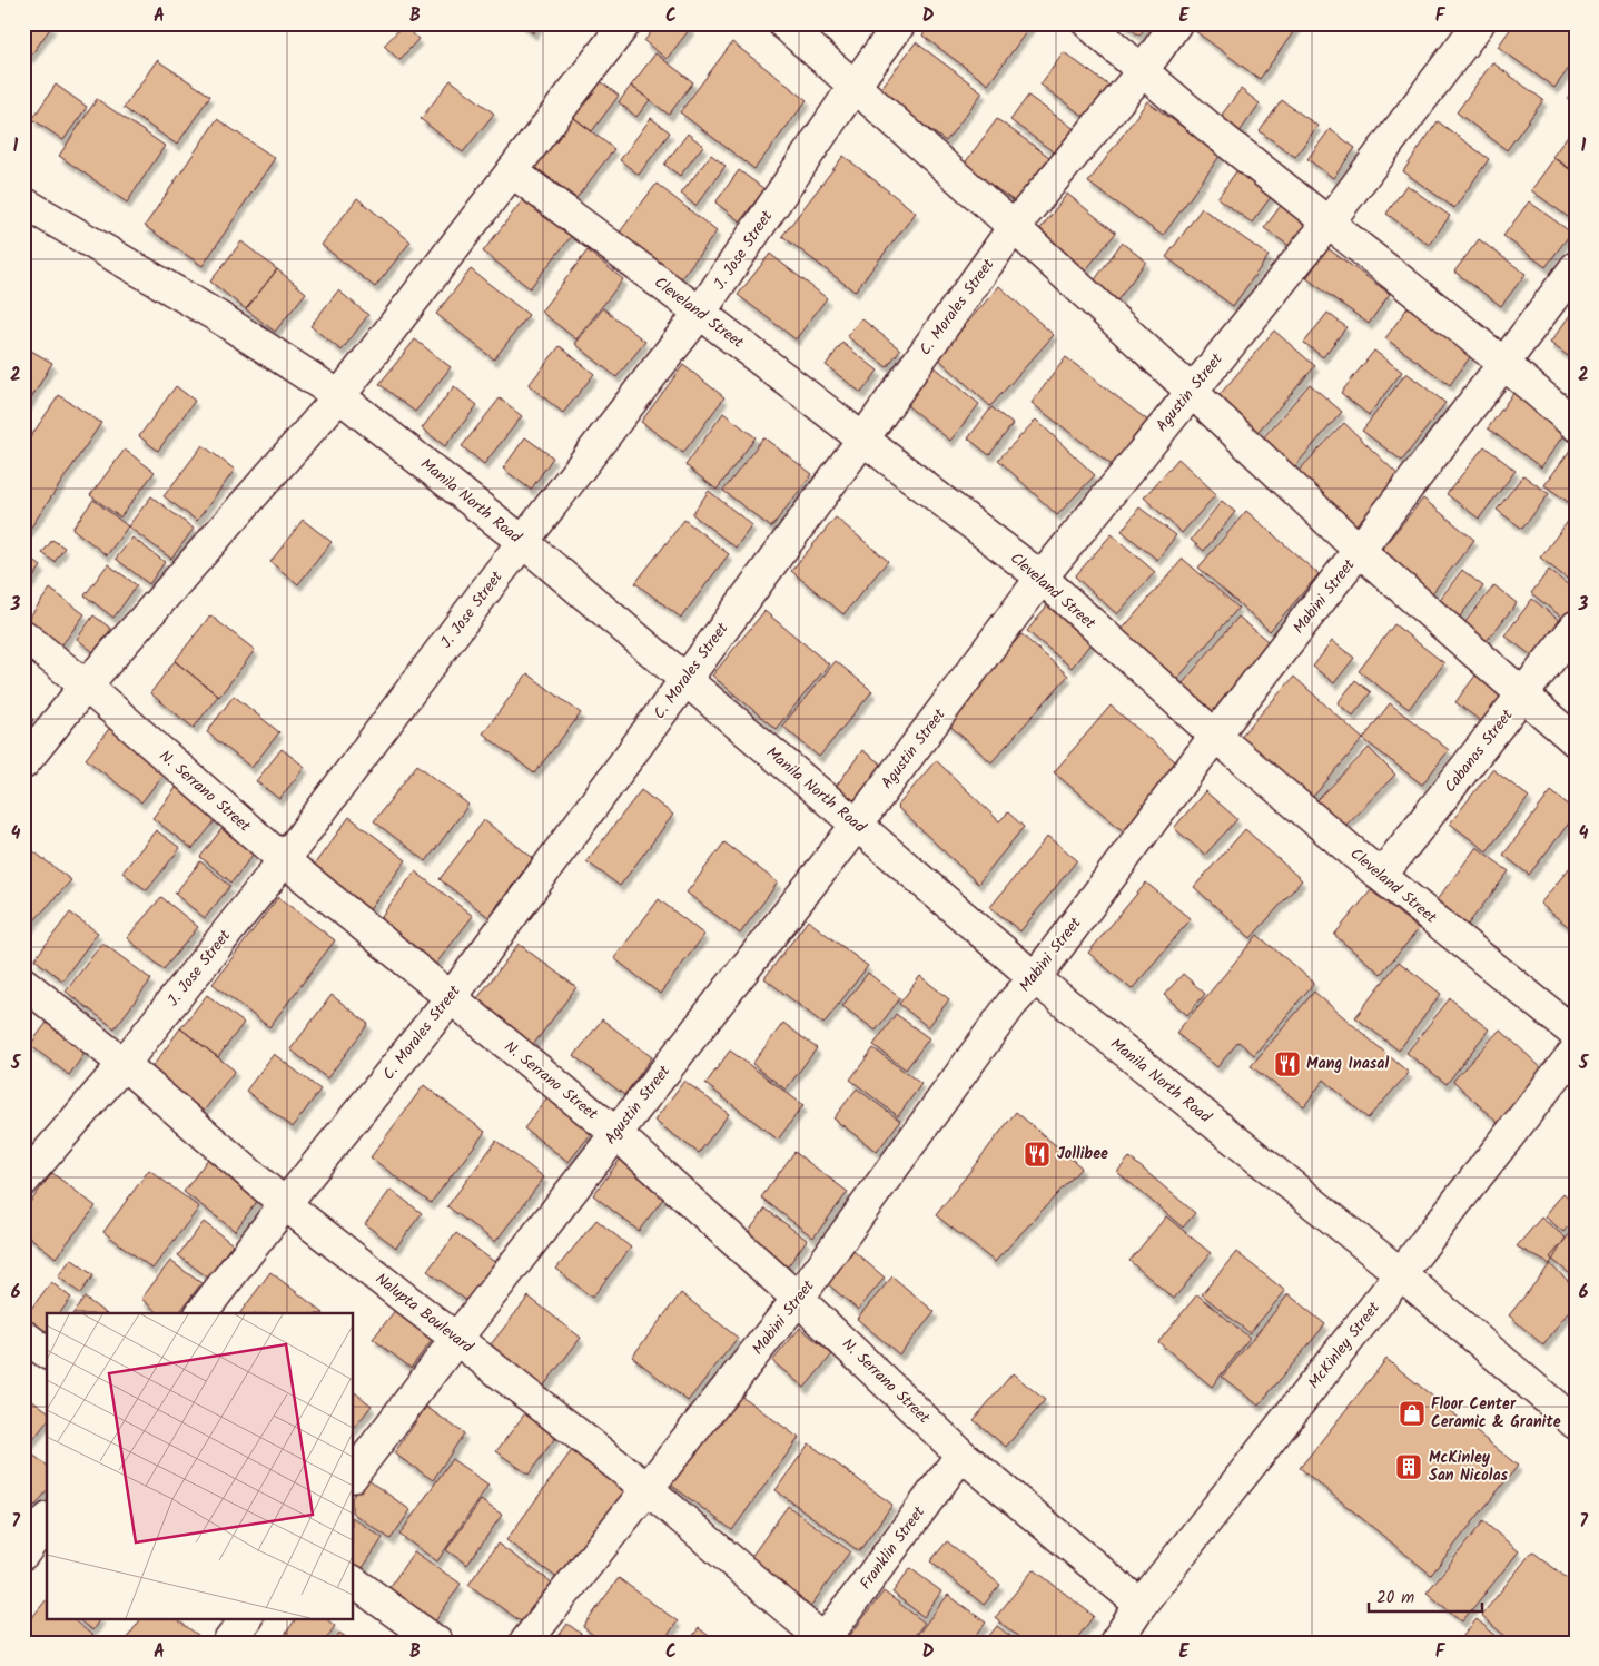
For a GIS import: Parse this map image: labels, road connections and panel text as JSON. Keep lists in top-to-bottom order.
{
  "streets": {
    "main road": [
      "J. Jose Street",
      "C. Morales Street",
      "Cleveland Street",
      "Agustin Street",
      "Manila North Road",
      "Mabini Street",
      "Cabanos Street",
      "N. Serrano Street",
      "Nalupta Boulevard",
      "McKinley Street",
      "Franklin Street"
    ]
  },
  "crossings": [
    ["J. Jose Street", "Cleveland Street"],
    ["J. Jose Street", "Manila North Road"],
    ["J. Jose Street", "N. Serrano Street"],
    ["J. Jose Street", "Nalupta Boulevard"],
    ["C. Morales Street", "Cleveland Street"],
    ["C. Morales Street", "Manila North Road"],
    ["C. Morales Street", "N. Serrano Street"],
    ["C. Morales Street", "Nalupta Boulevard"],
    ["Cleveland Street", "Agustin Street"],
    ["Cleveland Street", "Mabini Street"],
    ["Cleveland Street", "Cabanos Street"],
    ["Agustin Street", "Manila North Road"],
    ["Agustin Street", "N. Serrano Street"],
    ["Agustin Street", "Nalupta Boulevard"],
    ["Manila North Road", "Mabini Street"],
    ["Manila North Road", "McKinley Street"],
    ["Mabini Street", "N. Serrano Street"],
    ["Mabini Street", "Nalupta Boulevard"],
    ["N. Serrano Street", "McKinley Street"],
    ["N. Serrano Street", "Franklin Street"],
    ["Nalupta Boulevard", "Franklin Street"]
  ],
  "places": {
    "restaurant": ["Mang Inasal", "Jollibee"],
    "shop": ["Floor Center Ceramic & Granite"],
    "building": ["McKinley San Nicolas"]
  },
  "scale_bar": "20 m",
  "grid": {
    "columns": [
      "A",
      "B",
      "C",
      "D",
      "E",
      "F"
    ],
    "rows": [
      "1",
      "2",
      "3",
      "4",
      "5",
      "6",
      "7"
    ]
  }
}
